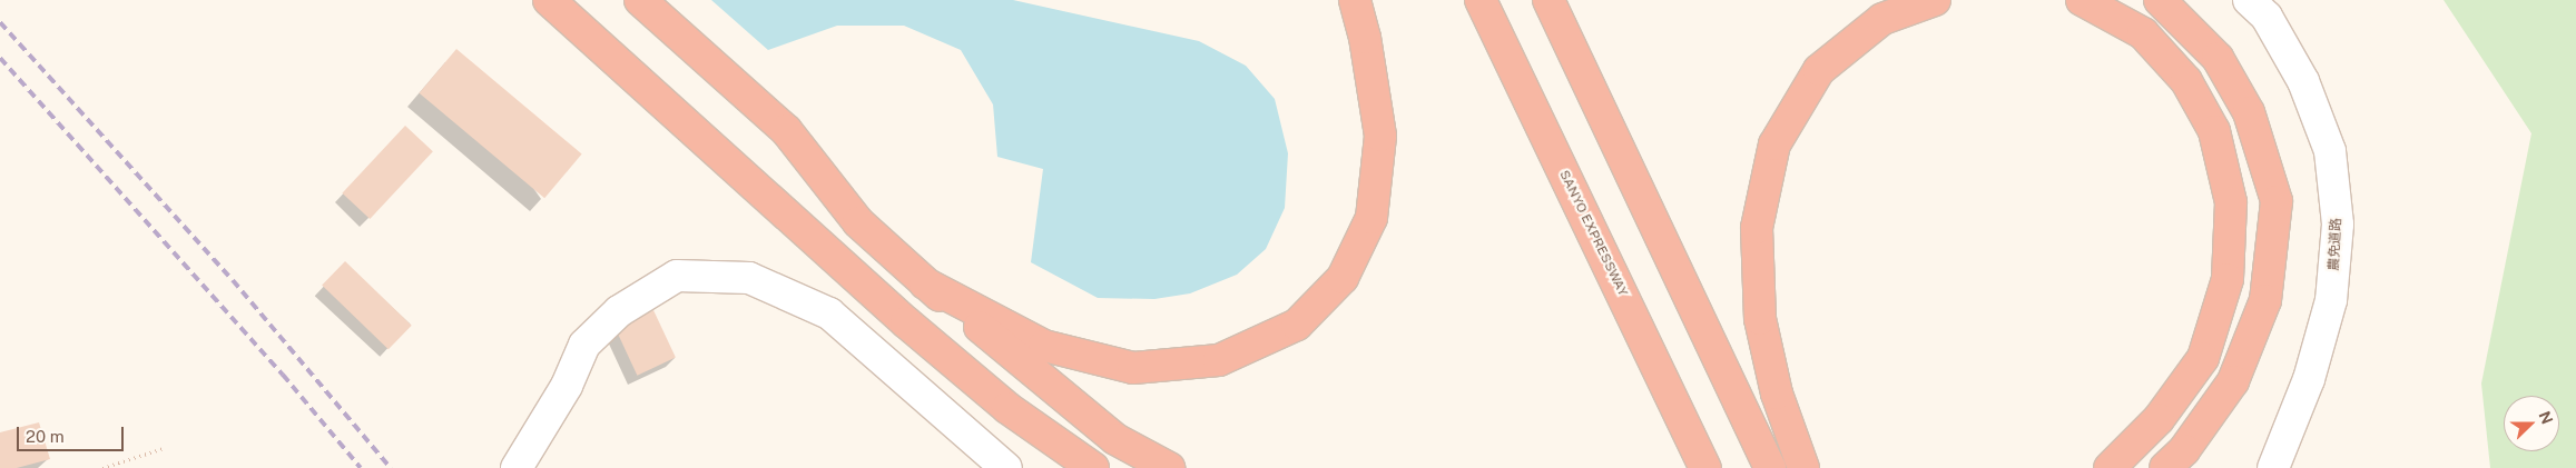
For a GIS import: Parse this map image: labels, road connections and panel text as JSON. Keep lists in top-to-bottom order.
{
  "streets": {
    "highway": ["SANYO EXPRESSWAY"],
    "street": ["農免道路"]
  },
  "scale_bar": "20 m",
  "north": "right"
}
